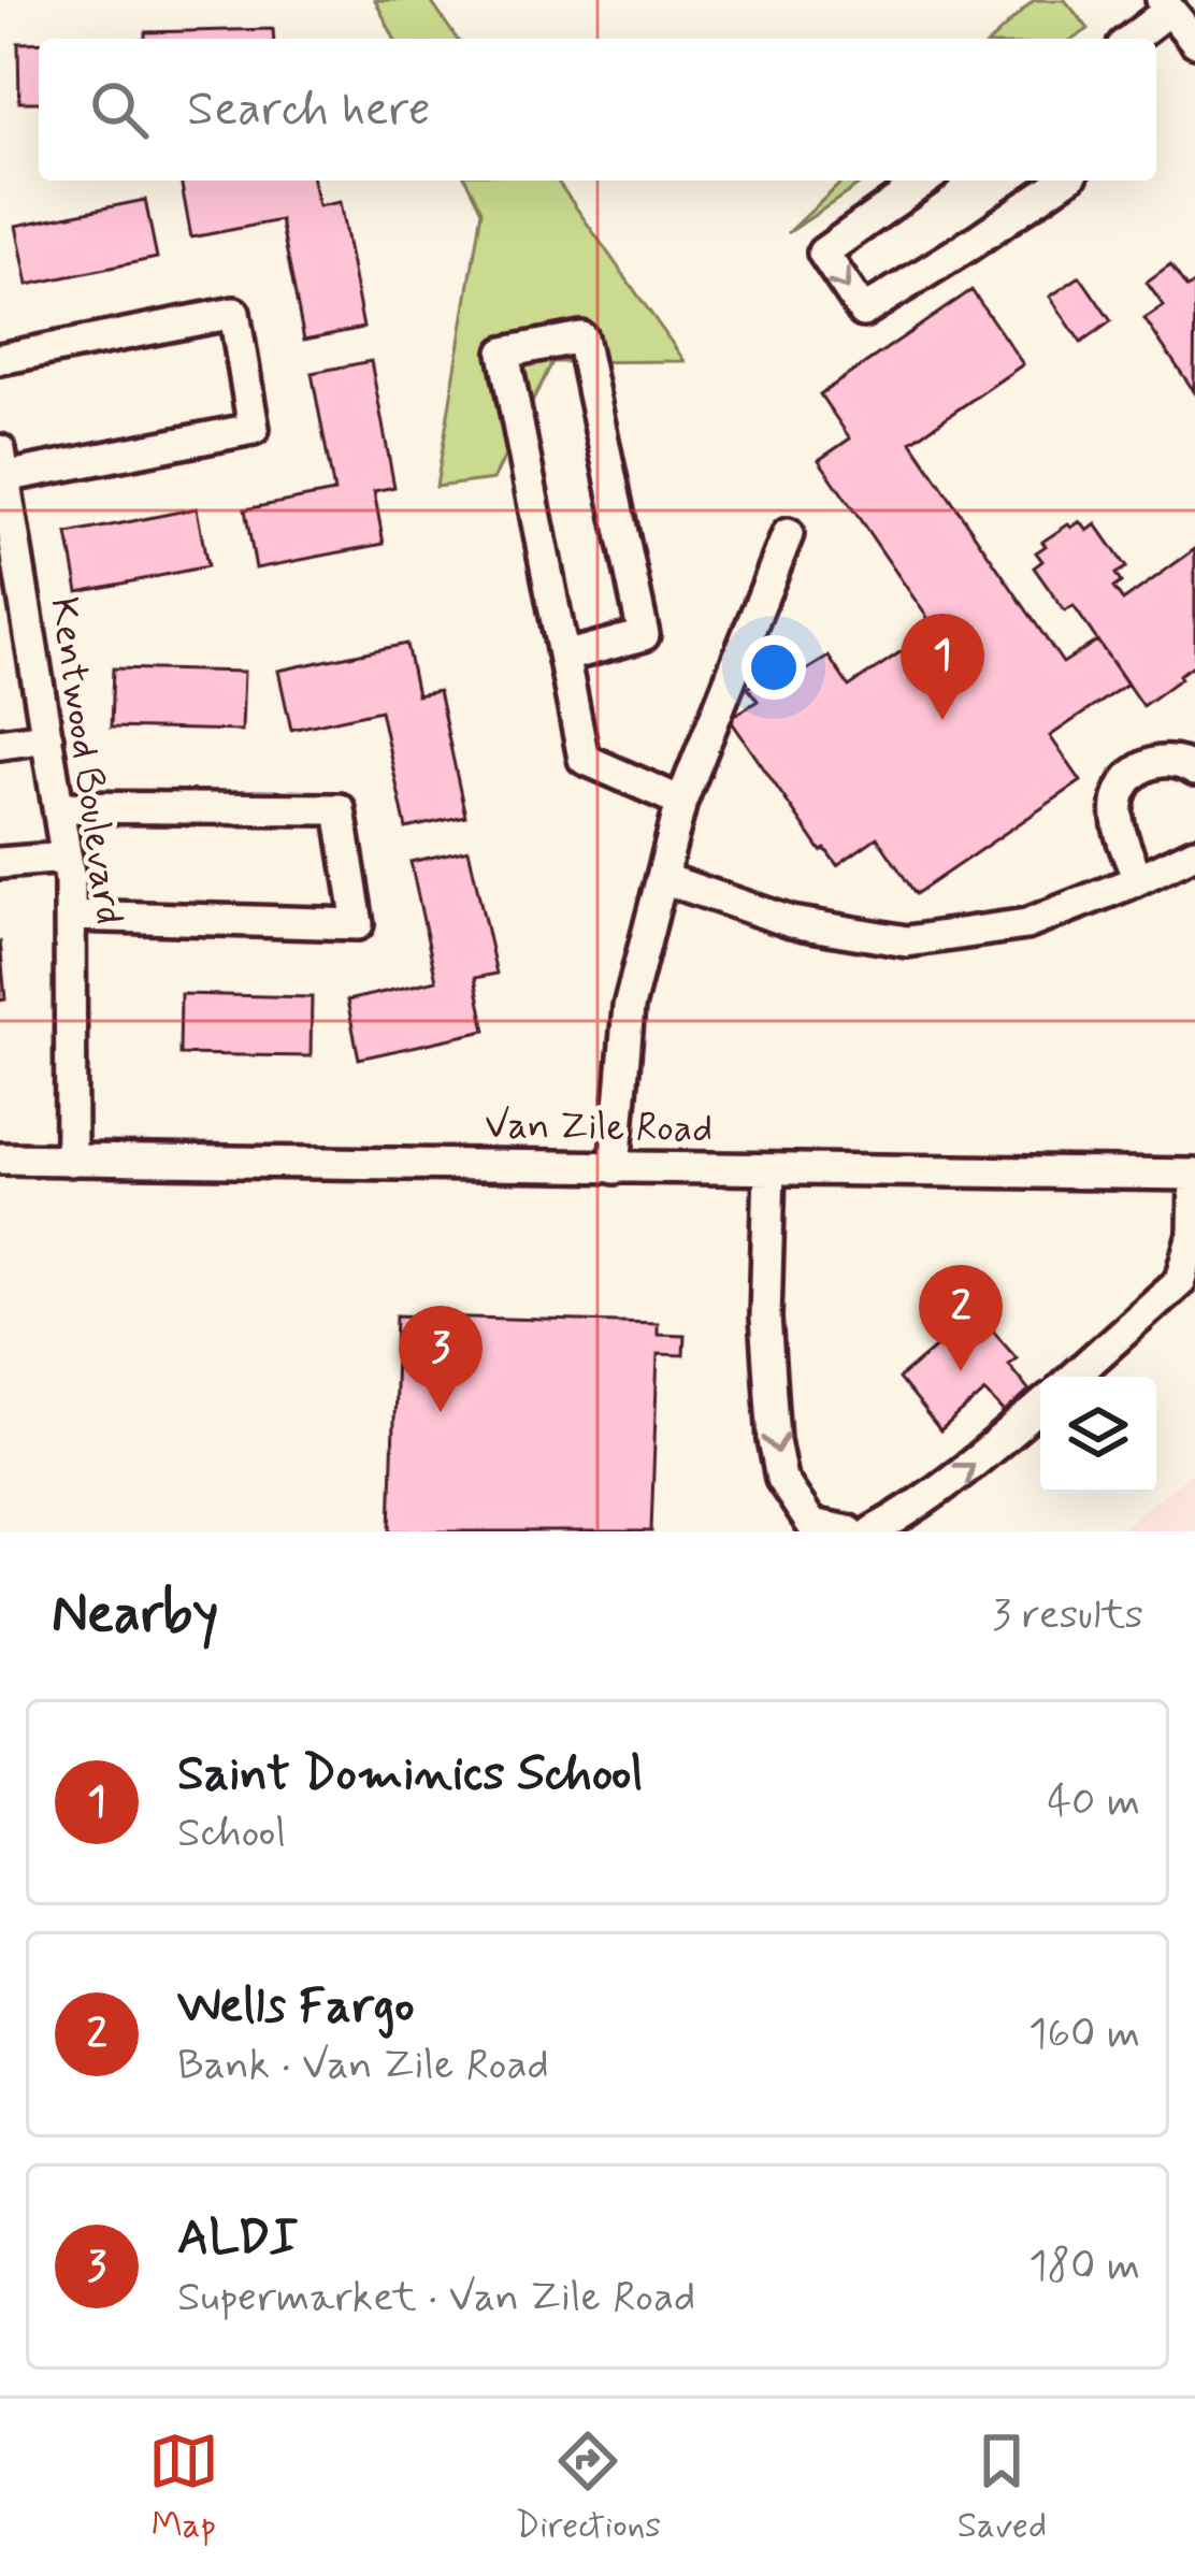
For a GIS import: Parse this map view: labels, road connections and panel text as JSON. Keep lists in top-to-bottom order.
{
  "streets": {
    "street": ["Kentwood Boulevard", "Van Zile Road"]
  },
  "crossings": [
    ["Kentwood Boulevard", "Van Zile Road"]
  ],
  "page": {
    "search": "Search here",
    "pins": ["1", "2", "3"],
    "heading": ["Nearby", "3 results"],
    "list": [
      {
        "mark": "1",
        "name": "Saint Dominics School",
        "note": "School",
        "value": "40 m"
      },
      {
        "mark": "2",
        "name": "Wells Fargo",
        "note": "Bank · Van Zile Road",
        "value": "160 m"
      },
      {
        "mark": "3",
        "name": "ALDI",
        "note": "Supermarket · Van Zile Road",
        "value": "180 m"
      }
    ],
    "nav": ["Map", "Directions", "Saved"]
  }
}
